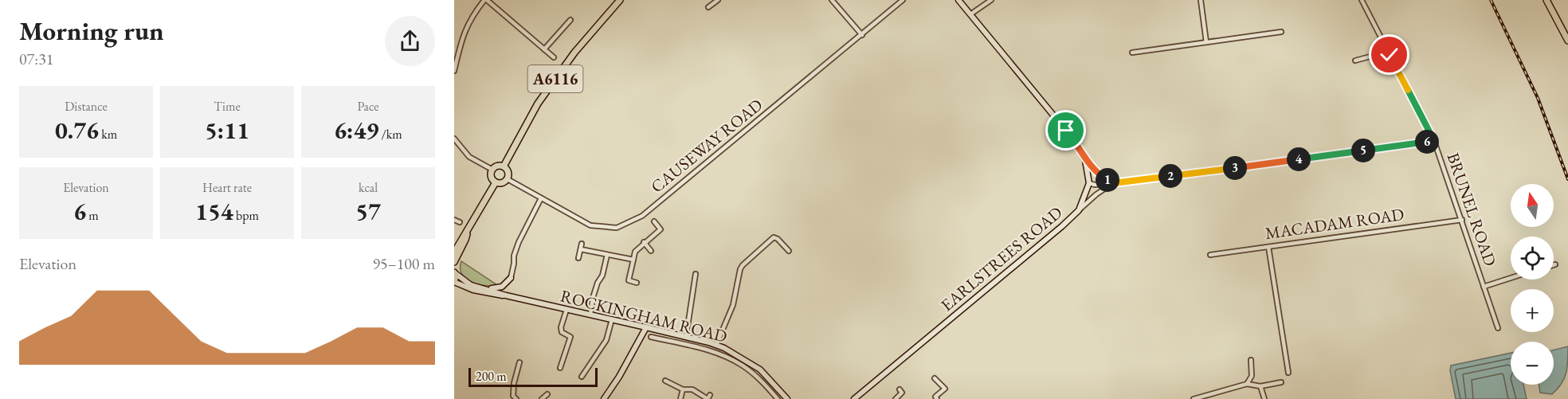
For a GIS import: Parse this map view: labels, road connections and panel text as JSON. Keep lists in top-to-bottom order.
{
  "streets": {
    "main road": ["A6116"],
    "street": [
      "CAUSEWAY ROAD",
      "BRUNEL ROAD",
      "MACADAM ROAD",
      "EARLSTREES ROAD",
      "ROCKINGHAM ROAD"
    ]
  },
  "crossings": [
    ["A6116", "CAUSEWAY ROAD"],
    ["BRUNEL ROAD", "MACADAM ROAD"]
  ],
  "scale_bar": "200 m",
  "north": "top",
  "page": {
    "heading": ["Morning run", "07:31"],
    "stats": [
      ["Distance", "0.76 km"],
      ["Time", "5:11"],
      ["Pace", "6:49 /km"],
      ["Elevation", "6 m"],
      ["Heart rate", "154 bpm"],
      ["kcal", "57"]
    ],
    "pins": [
      "6",
      "5",
      "4",
      "3",
      "2",
      "1"
    ],
    "map_buttons": ["+", "−"],
    "chart": ["Elevation", "95–100 m"],
    "scale": "200 m"
  }
}
